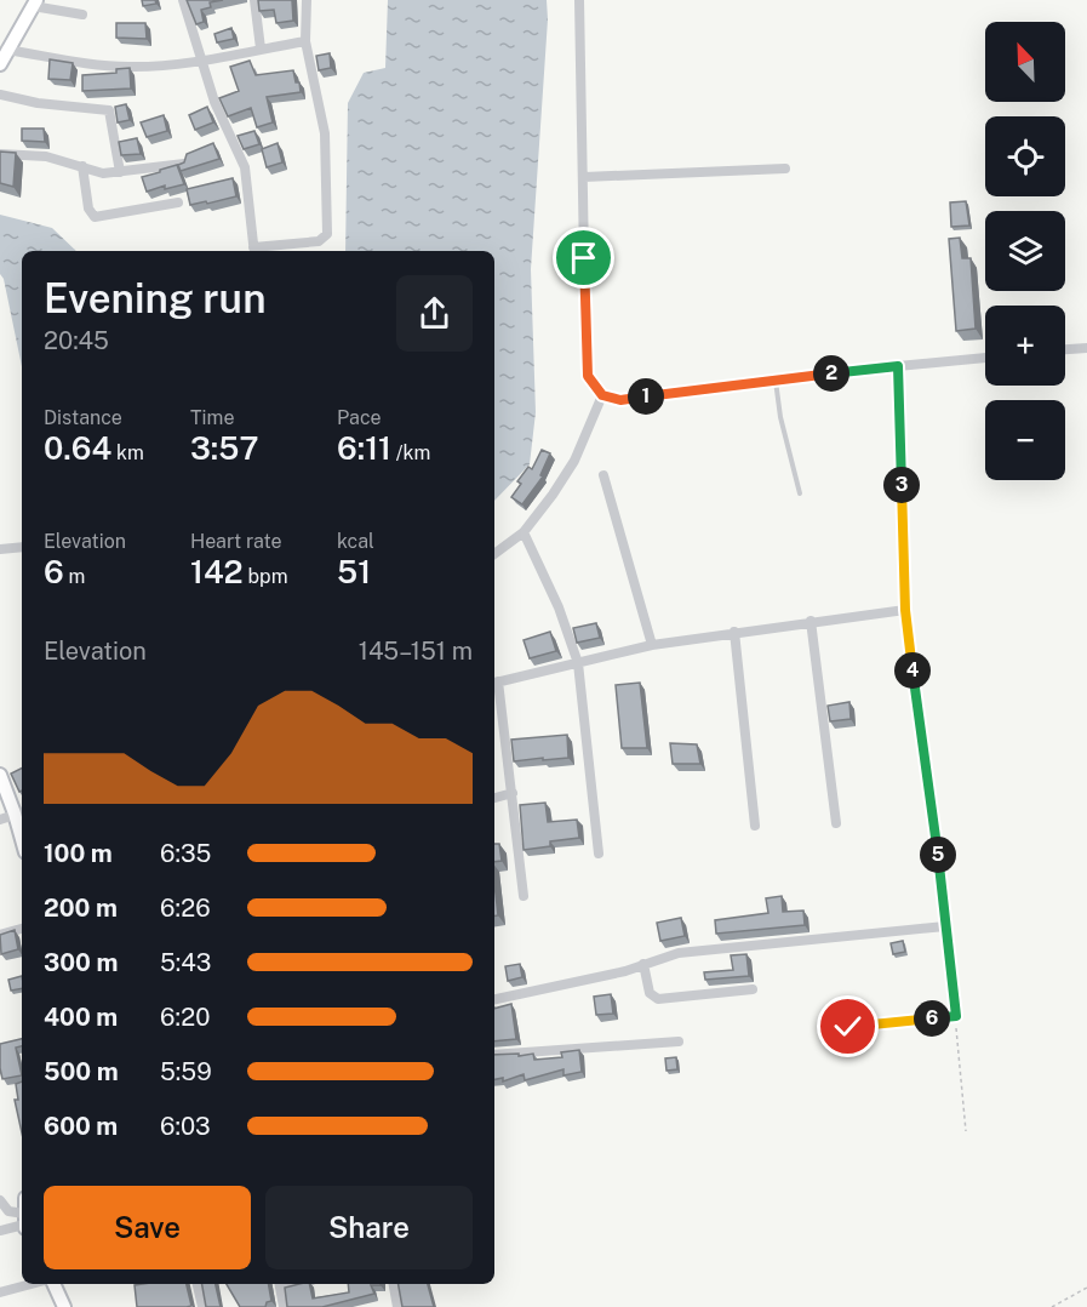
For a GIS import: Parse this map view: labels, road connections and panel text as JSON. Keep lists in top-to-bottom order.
{
  "north": "top left",
  "page": {
    "map_buttons": ["+", "−"],
    "heading": ["Evening run", "20:45"],
    "pins": [
      "2",
      "1",
      "3",
      "4",
      "5",
      "6"
    ],
    "stats": [
      ["Distance", "0.64 km"],
      ["Time", "3:57"],
      ["Pace", "6:11 /km"],
      ["Elevation", "6 m"],
      ["Heart rate", "142 bpm"],
      ["kcal", "51"]
    ],
    "chart": ["Elevation", "145–151 m"],
    "list": [
      {
        "name": "100 m",
        "note": "6:35"
      },
      {
        "name": "200 m",
        "note": "6:26"
      },
      {
        "name": "300 m",
        "note": "5:43"
      },
      {
        "name": "400 m",
        "note": "6:20"
      },
      {
        "name": "500 m",
        "note": "5:59"
      },
      {
        "name": "600 m",
        "note": "6:03"
      }
    ],
    "buttons": ["Save", "Share"]
  }
}
